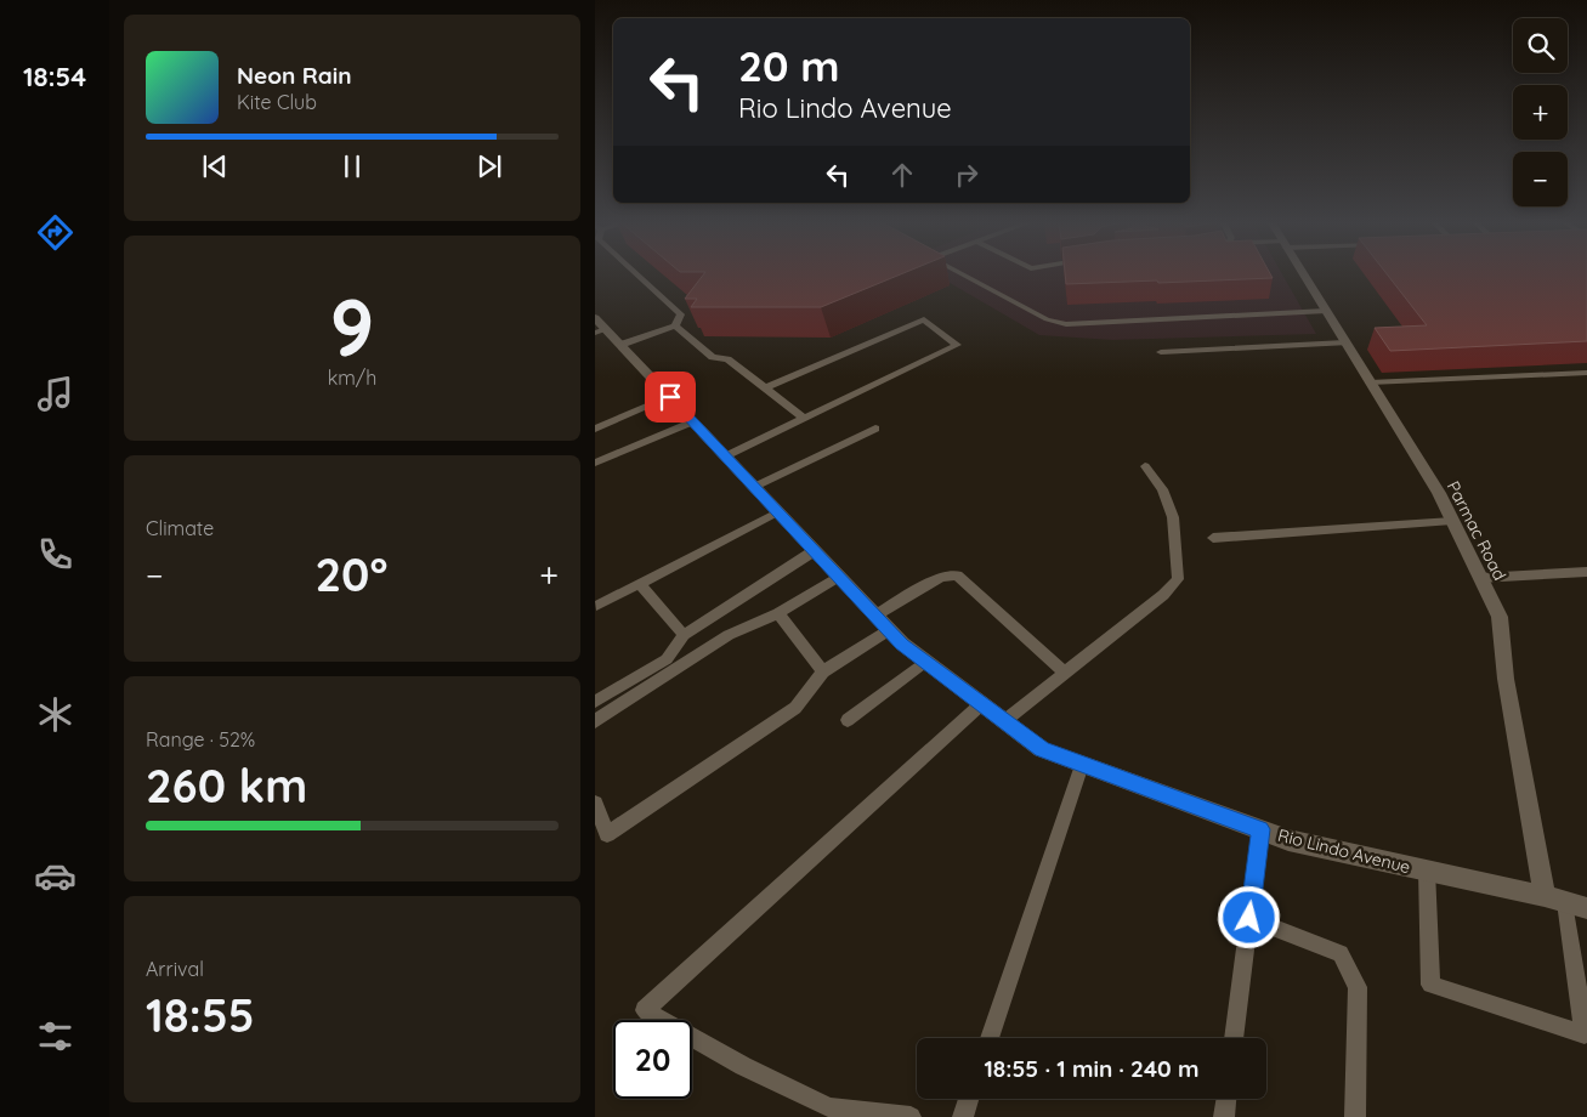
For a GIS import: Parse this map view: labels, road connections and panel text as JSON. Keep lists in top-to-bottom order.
{
  "streets": {
    "street": ["Parmac Road", "Rio Lindo Avenue"]
  },
  "crossings": [
    ["Parmac Road", "Rio Lindo Avenue"]
  ],
  "page": {
    "tabs": "18:54",
    "map_buttons": ["+", "−"],
    "turn": ["20 m", "Rio Lindo Avenue"],
    "song": ["Neon Rain", "Kite Club"],
    "tile": [
      ["9", "km/h"],
      "Climate",
      ["Range · 52%", "260 km"],
      ["Arrival", "18:55"]
    ],
    "heat": ["−", "20°", "+"],
    "limit": "20",
    "trip": "18:55 · 1 min · 240 m"
  }
}
